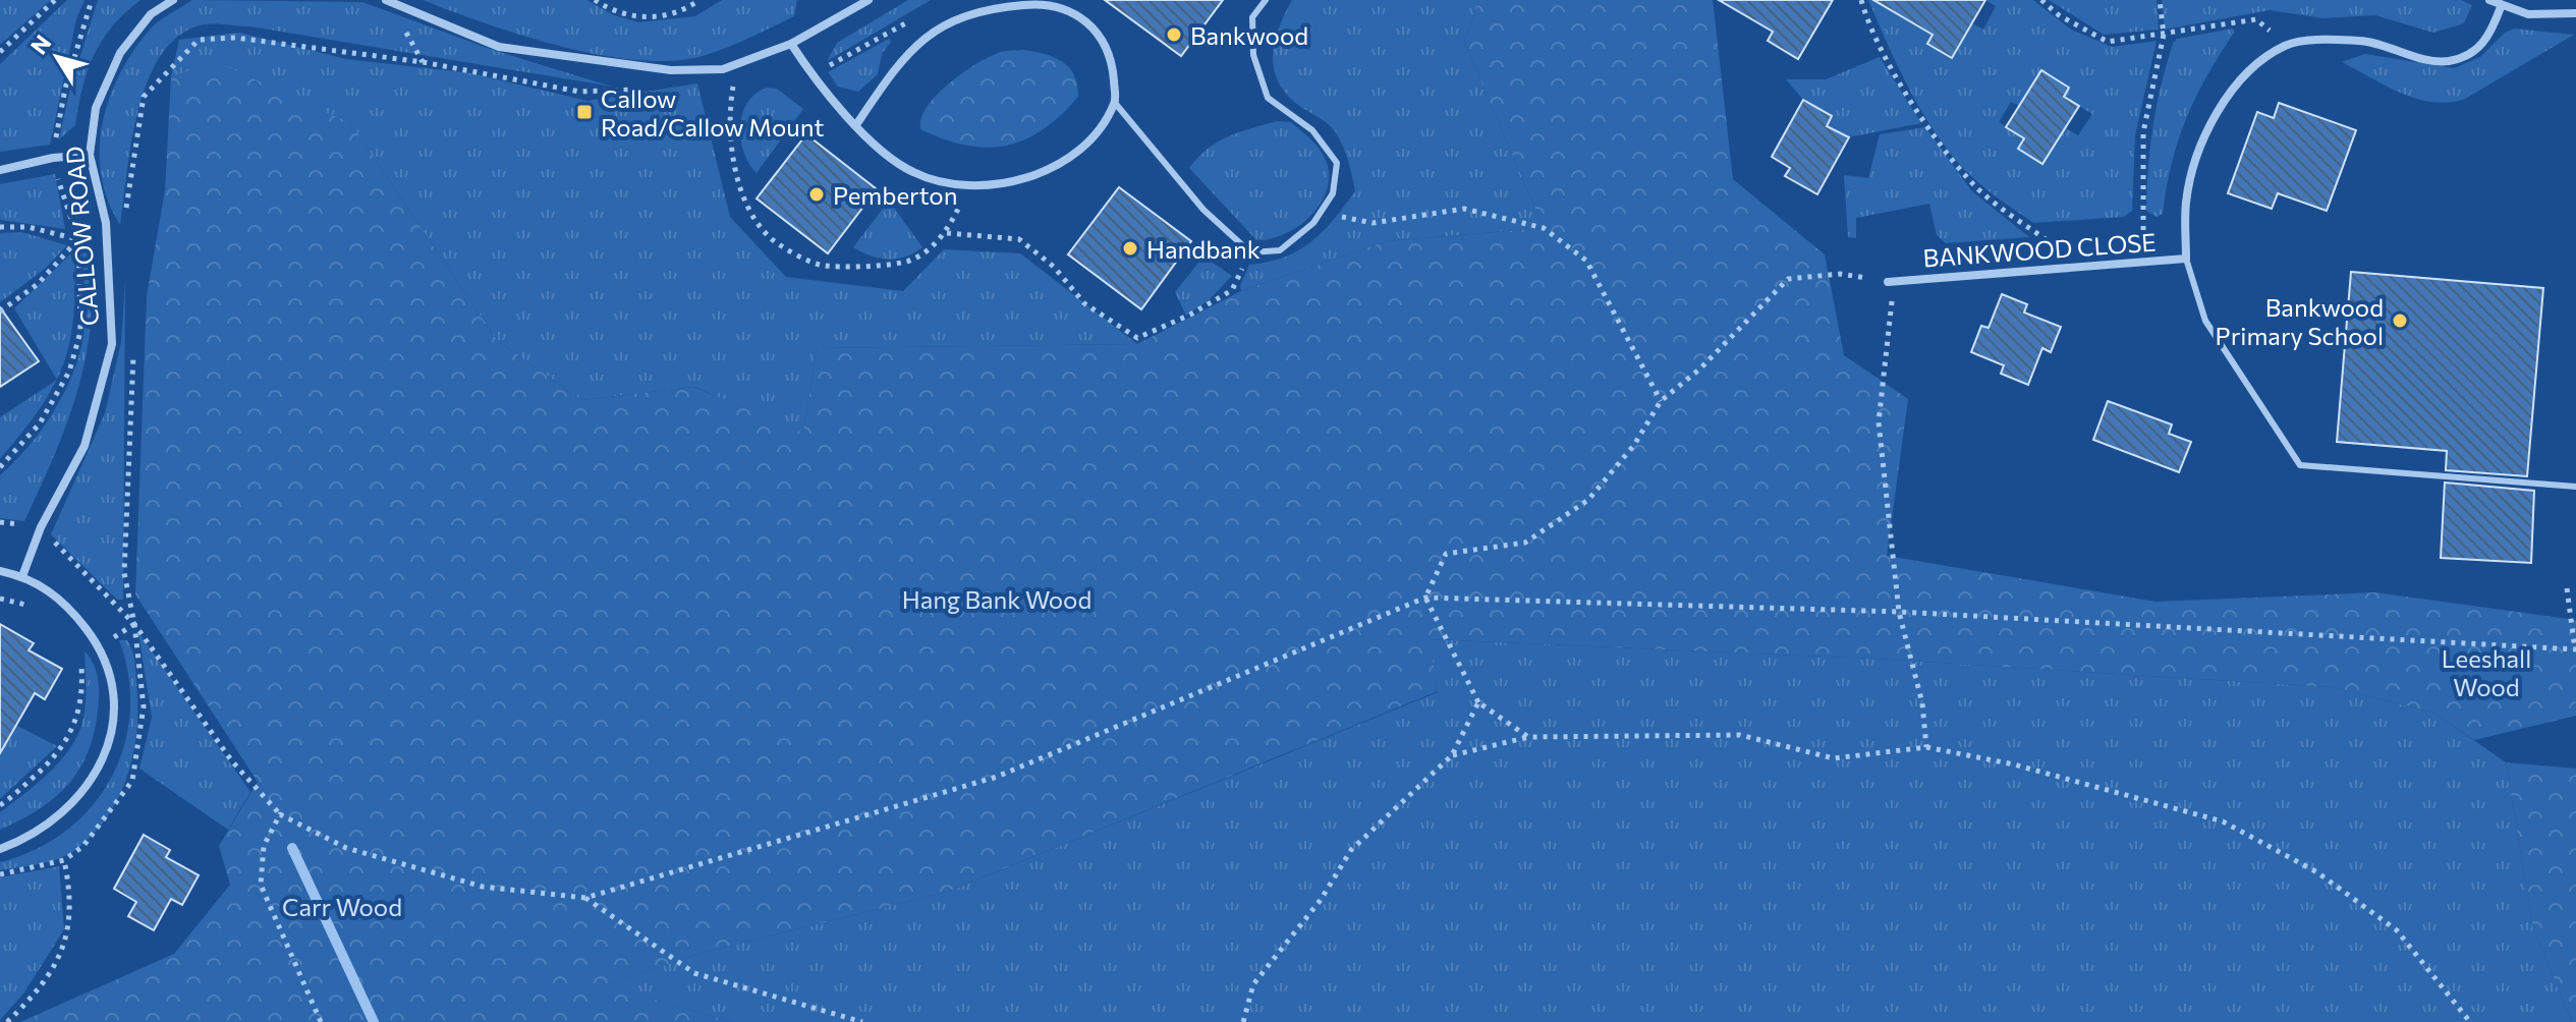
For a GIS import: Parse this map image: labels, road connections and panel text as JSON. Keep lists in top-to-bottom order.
{
  "streets": {
    "street": ["CALLOW ROAD", "BANKWOOD CLOSE"]
  },
  "parks": ["Hang Bank Wood", "Leeshall Wood", "Carr Wood"],
  "places": {
    "other": [
      "Bankwood",
      "Pemberton",
      "Handbank",
      "Bankwood Primary School"
    ],
    "transit": ["Callow Road/Callow Mount"]
  },
  "north": "top left"
}
